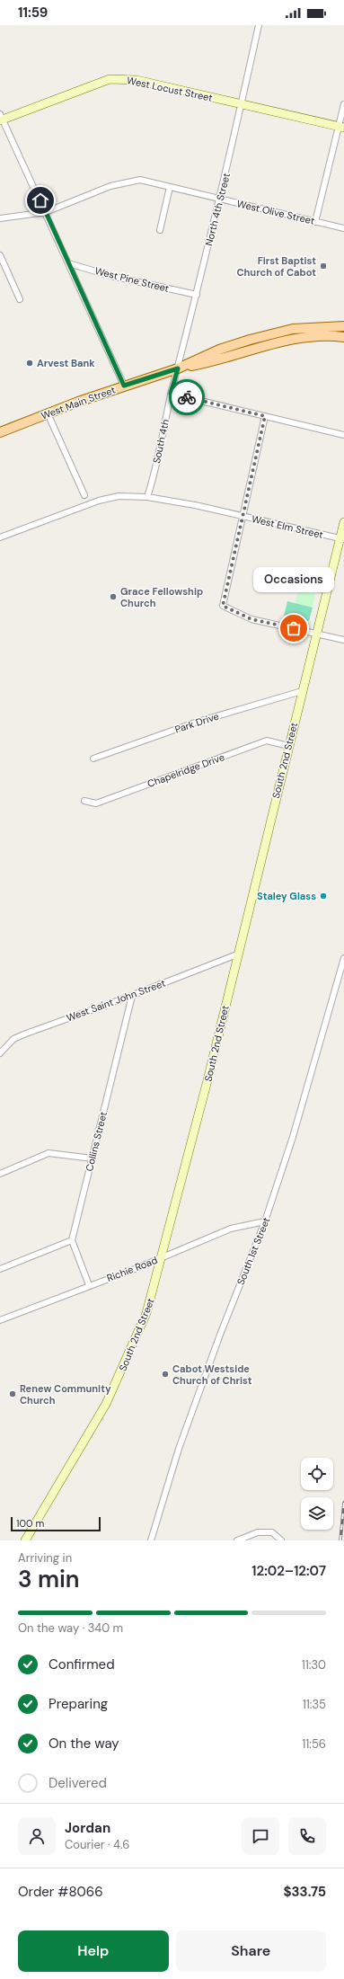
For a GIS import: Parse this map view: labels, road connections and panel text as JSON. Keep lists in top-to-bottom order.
{
  "streets": {
    "main road": ["West Locust Street", "West Main Street", "South 2nd Street"],
    "street": [
      "North 4th Street",
      "West Olive Street",
      "West Pine Street",
      "South 4th",
      "West Elm Street",
      "Park Drive",
      "Chapelridge Drive",
      "West Saint John Street",
      "Collins Street",
      "South 1st Street",
      "Richie Road"
    ]
  },
  "crossings": [
    ["West Locust Street", "North 4th Street"],
    ["North 4th Street", "West Olive Street"],
    ["North 4th Street", "West Pine Street"],
    ["North 4th Street", "West Main Street"],
    ["North 4th Street", "South 4th"],
    ["South 4th", "West Elm Street"],
    ["West Elm Street", "South 2nd Street"],
    ["Park Drive", "South 2nd Street"],
    ["South 2nd Street", "Chapelridge Drive"],
    ["South 2nd Street", "West Saint John Street"],
    ["South 2nd Street", "Richie Road"],
    ["West Saint John Street", "Collins Street"],
    ["South 1st Street", "Richie Road"]
  ],
  "places": [
    "First Baptist Church of Cabot",
    "Arvest Bank",
    "Grace Fellowship Church",
    "Occasions",
    "Staley Glass",
    "Cabot Westside Church of Christ",
    "Renew Community Church"
  ],
  "scale_bar": "100 m",
  "page": {
    "status": "11:59",
    "bubble": "Occasions",
    "scale": "100 m",
    "heading": ["3 min", "Arriving in", "12:02–12:07"],
    "panel": [
      "Jordan",
      "Courier · 4.6",
      "Order #8066",
      "$33.75"
    ],
    "bar": "On the way · 340 m",
    "list": [
      ["Confirmed", "11:30"],
      ["Preparing", "11:35"],
      ["On the way", "11:56"],
      "Delivered"
    ],
    "buttons": ["Help", "Share"]
  }
}
